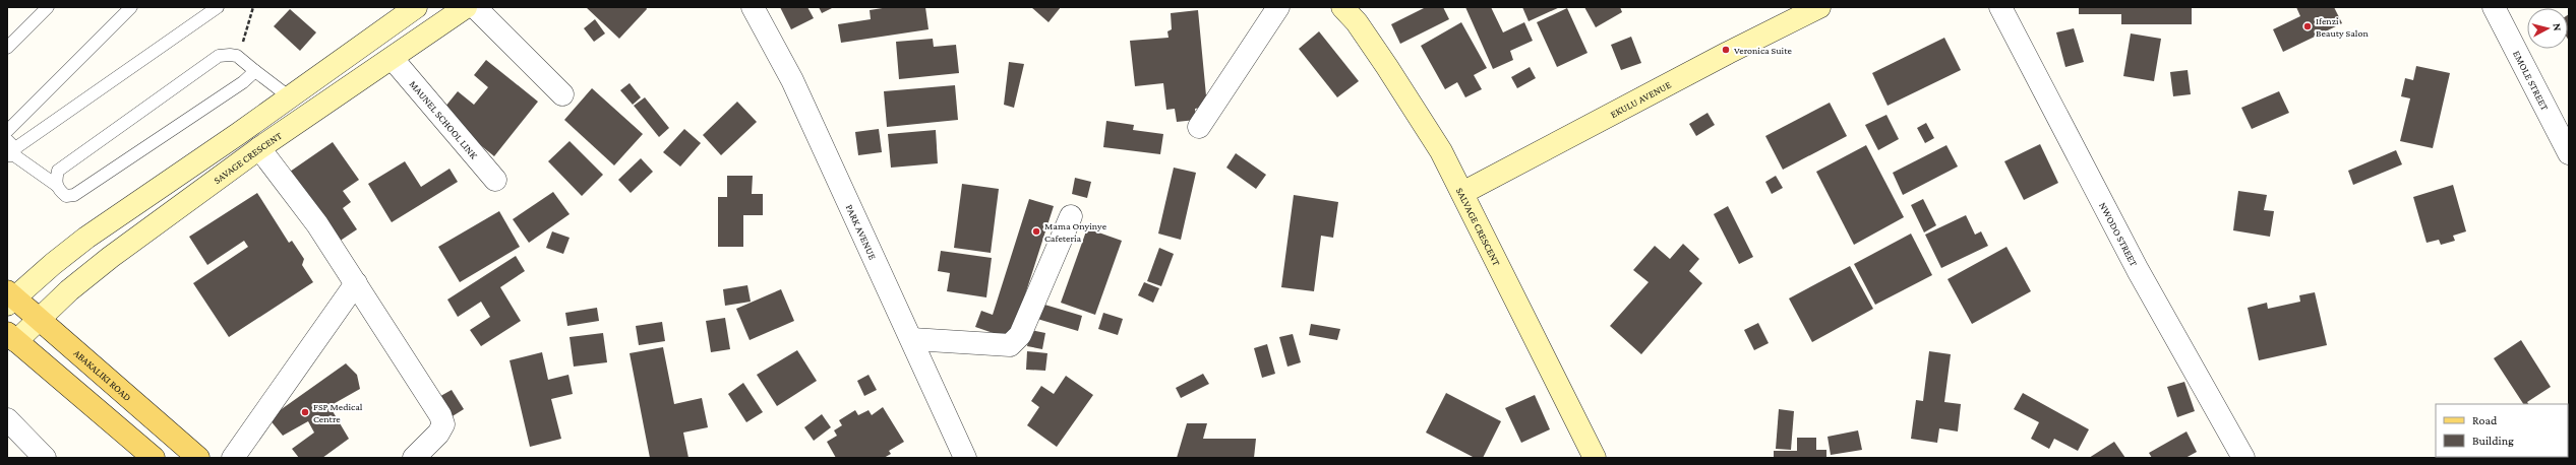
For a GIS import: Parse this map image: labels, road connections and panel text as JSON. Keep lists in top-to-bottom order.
{
  "streets": {
    "main road": [
      "EKULU AVENUE",
      "SAVAGE CRESCENT",
      "SALVAGE CRESCENT",
      "ABAKALIKI ROAD"
    ],
    "street": [
      "EMOLE STREET",
      "MAUNEL SCHOOL LINK",
      "PARK AVENUE",
      "NWODO STREET"
    ]
  },
  "crossings": [
    ["EKULU AVENUE", "SALVAGE CRESCENT"],
    ["MAUNEL SCHOOL LINK", "SAVAGE CRESCENT"],
    ["SAVAGE CRESCENT", "ABAKALIKI ROAD"]
  ],
  "places": [
    "Ifenzi Beauty Salon",
    "Veronica Suite",
    "Mama Onyinye Cafeteria",
    "FSP Medical Centre"
  ],
  "legend": ["Road", "Building"],
  "north": "right"
}
